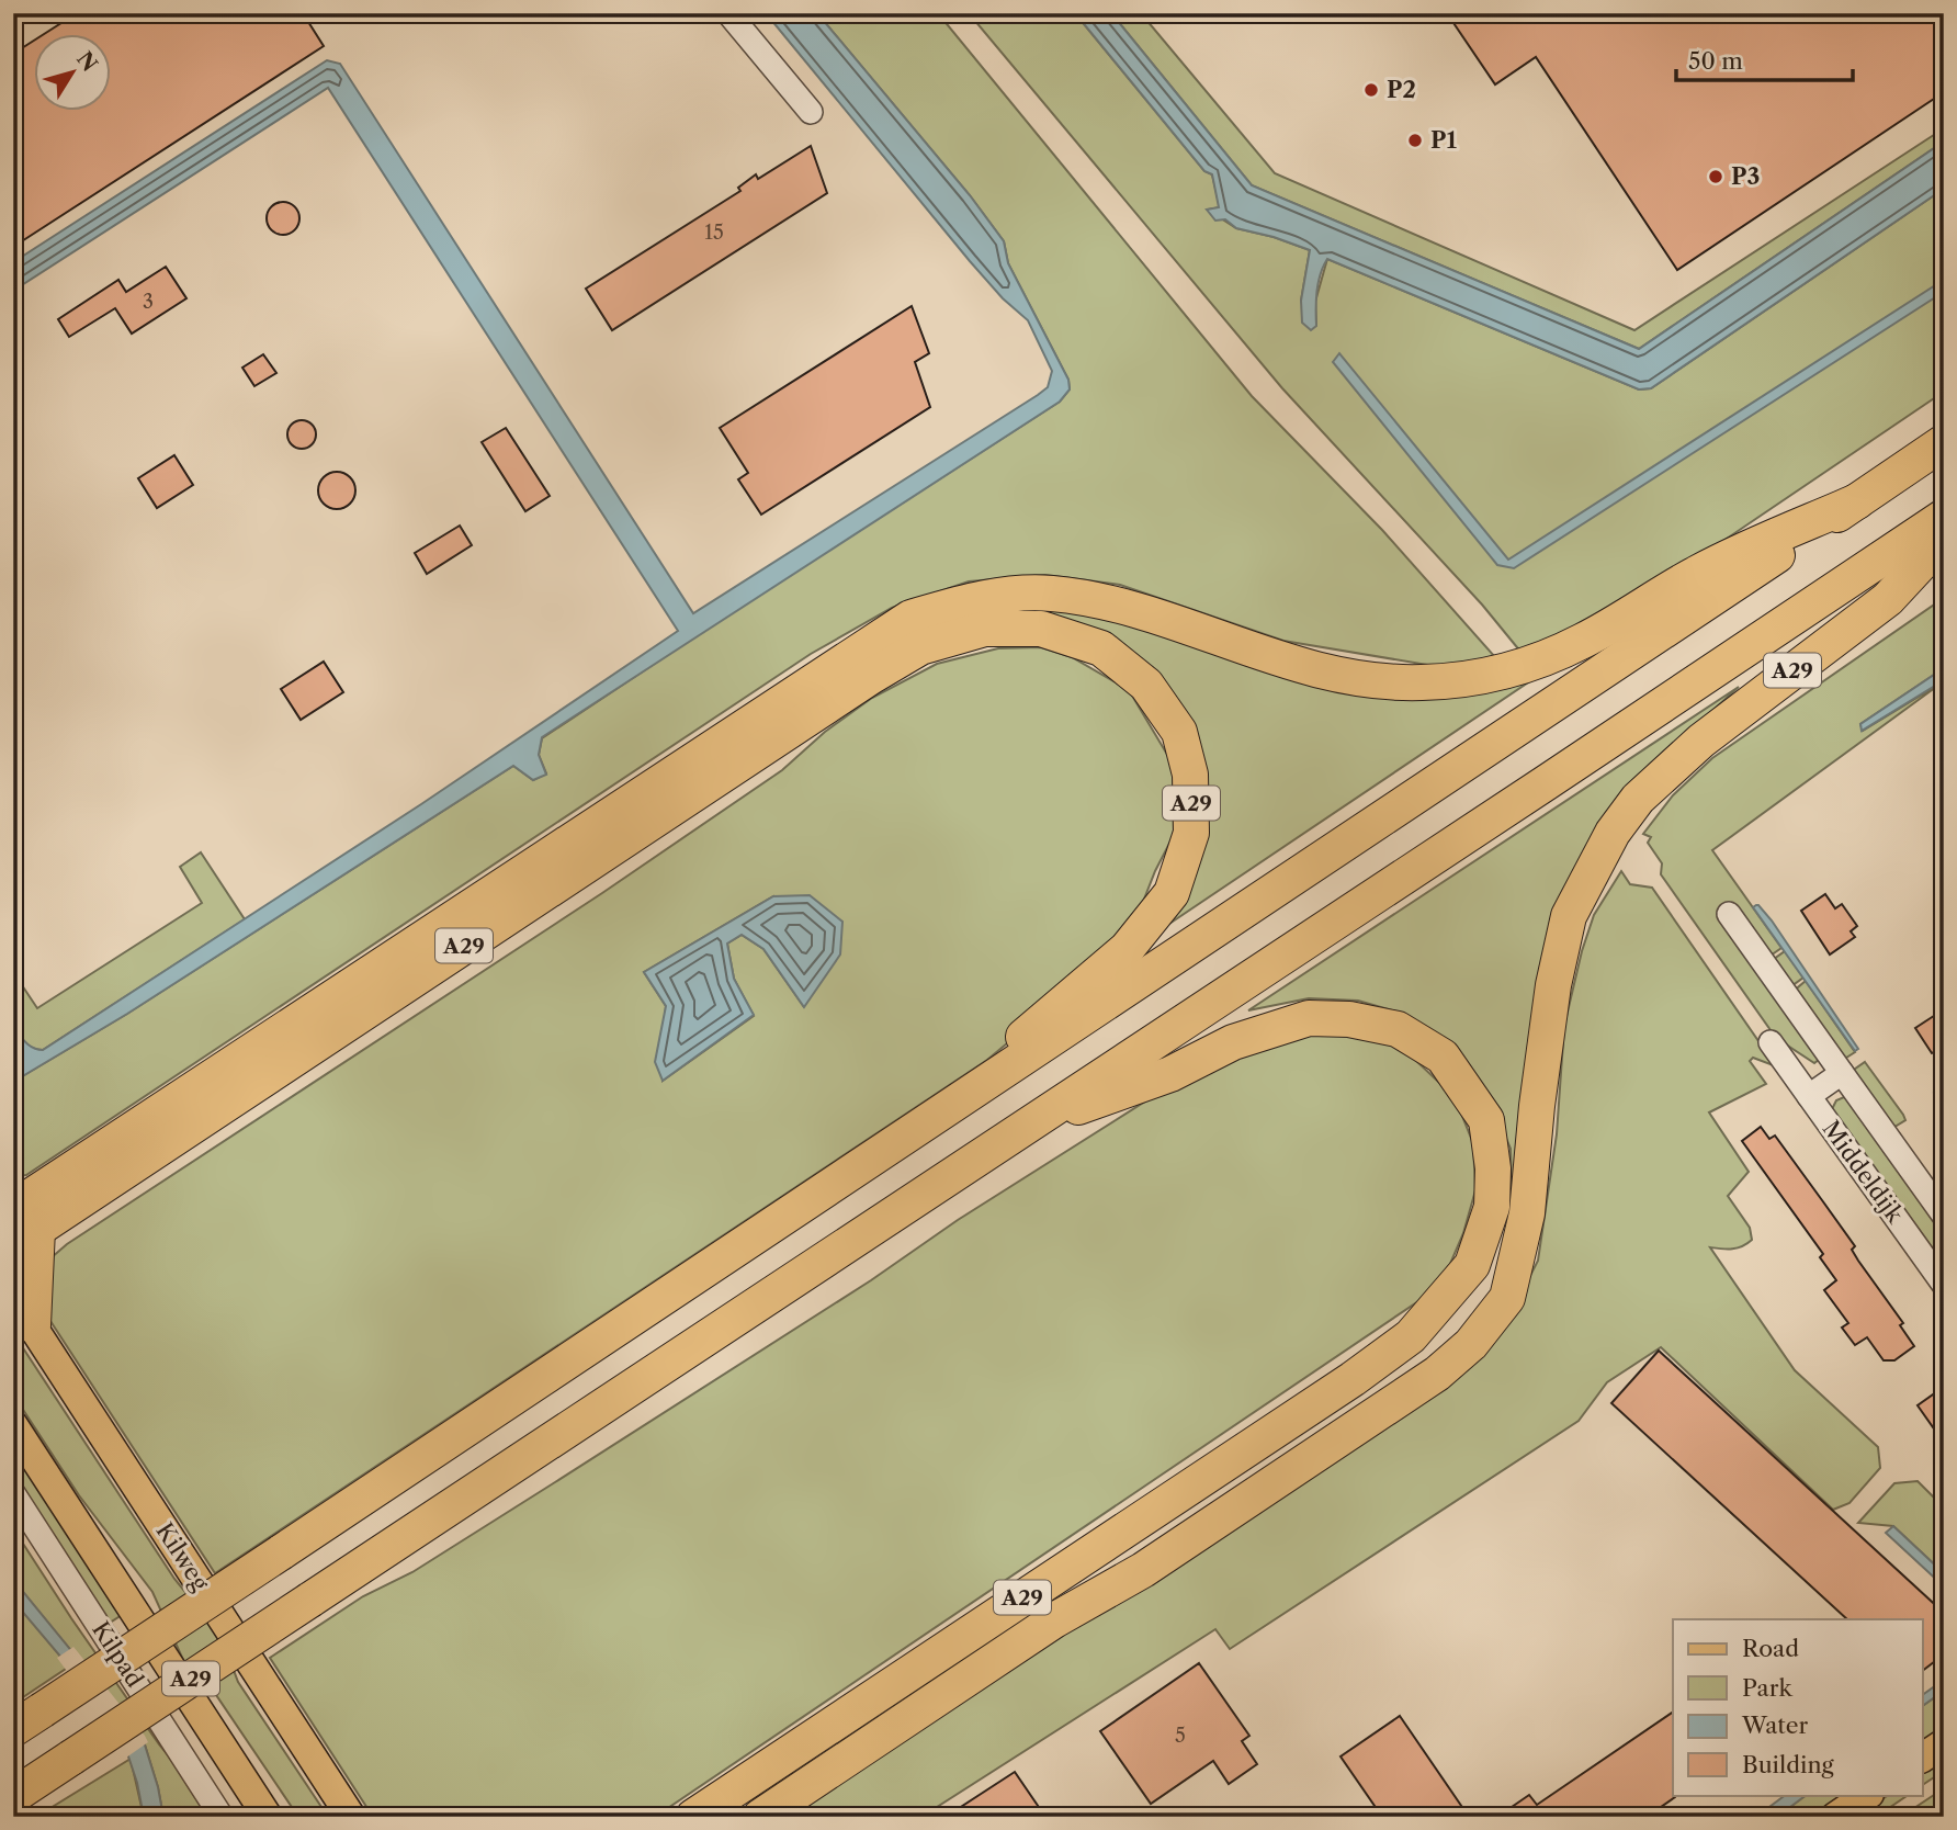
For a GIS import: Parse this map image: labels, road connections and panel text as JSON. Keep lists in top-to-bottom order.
{
  "streets": {
    "highway": ["A29"],
    "main road": ["Kilweg"],
    "street": ["Middeldijk", "Kilpad"]
  },
  "places": ["P2", "P1", "P3"],
  "house_numbers": ["15", "3", "5"],
  "legend": [
    "Road",
    "Park",
    "Water",
    "Building"
  ],
  "scale_bar": "50 m",
  "north": "top right"
}
